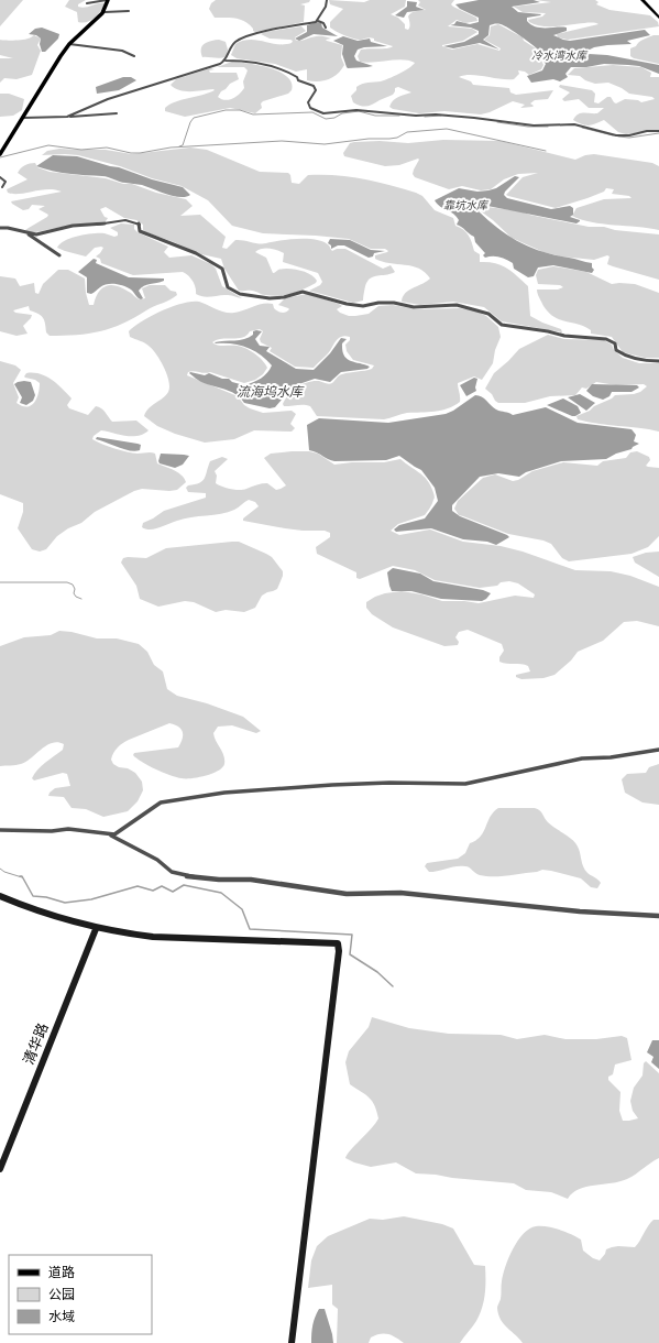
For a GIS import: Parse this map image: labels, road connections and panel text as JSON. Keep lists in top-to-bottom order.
{
  "streets": {
    "street": ["清华路"]
  },
  "water": ["冷水湾水库", "靠坑水库", "流海坞水库"],
  "legend": ["道路", "公园", "水域"]
}
